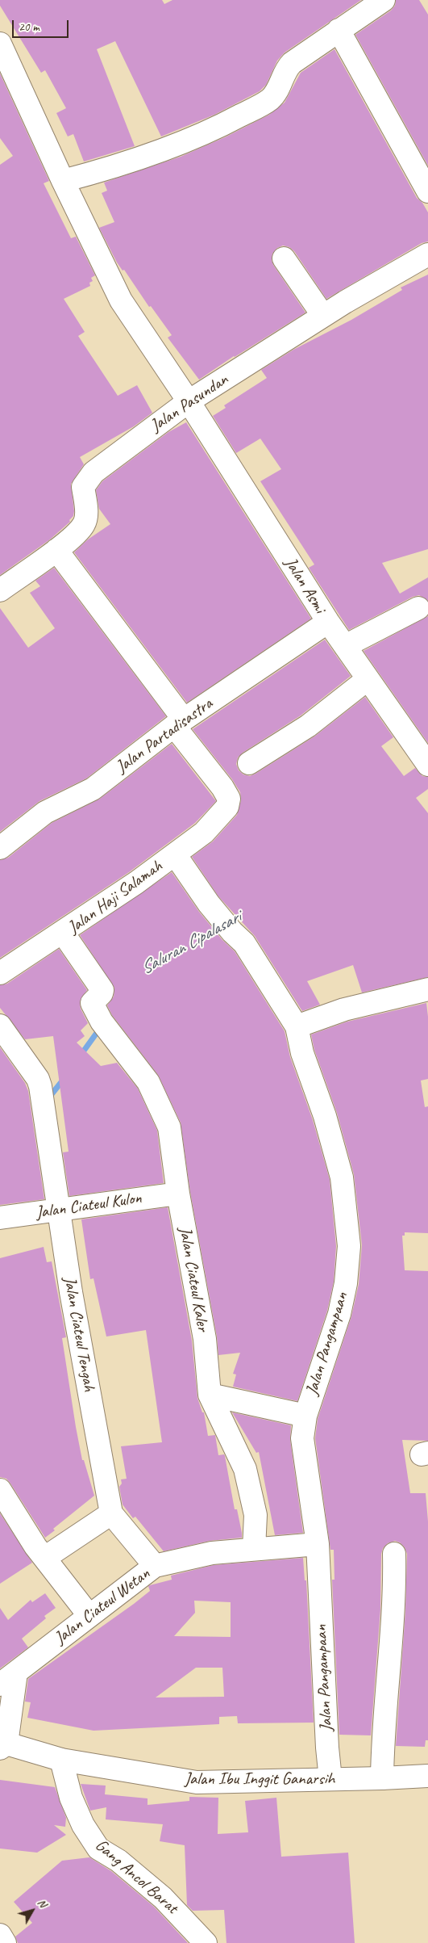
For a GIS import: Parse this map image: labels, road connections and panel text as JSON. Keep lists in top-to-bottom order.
{
  "streets": {
    "street": [
      "Jalan Pasundan",
      "Jalan Asmi",
      "Jalan Partadisastra",
      "Jalan Haji Salamah",
      "Jalan Ciateul Kulon",
      "Jalan Ciateul Kaler",
      "Jalan Ciateul Tengah",
      "Jalan Pangampaan",
      "Jalan Ciateul Wetan",
      "Jalan Ibu Inggit Ganarsih",
      "Gang Ancol Barat"
    ]
  },
  "crossings": [
    ["Jalan Pasundan", "Jalan Asmi"],
    ["Jalan Pasundan", "Jalan Haji Salamah"],
    ["Jalan Asmi", "Jalan Partadisastra"],
    ["Jalan Partadisastra", "Jalan Haji Salamah"],
    ["Jalan Haji Salamah", "Jalan Ciateul Kaler"],
    ["Jalan Ciateul Kulon", "Jalan Ciateul Kaler"],
    ["Jalan Ciateul Kulon", "Jalan Ciateul Tengah"],
    ["Jalan Ciateul Kaler", "Jalan Ciateul Wetan"],
    ["Jalan Ciateul Tengah", "Jalan Ciateul Wetan"],
    ["Jalan Pangampaan", "Jalan Ciateul Wetan"],
    ["Jalan Pangampaan", "Jalan Ibu Inggit Ganarsih"],
    ["Jalan Ciateul Wetan", "Jalan Ibu Inggit Ganarsih"],
    ["Jalan Ibu Inggit Ganarsih", "Gang Ancol Barat"]
  ],
  "water": ["Saluran Cipalasari"],
  "scale_bar": "20 m",
  "north": "top right"
}
